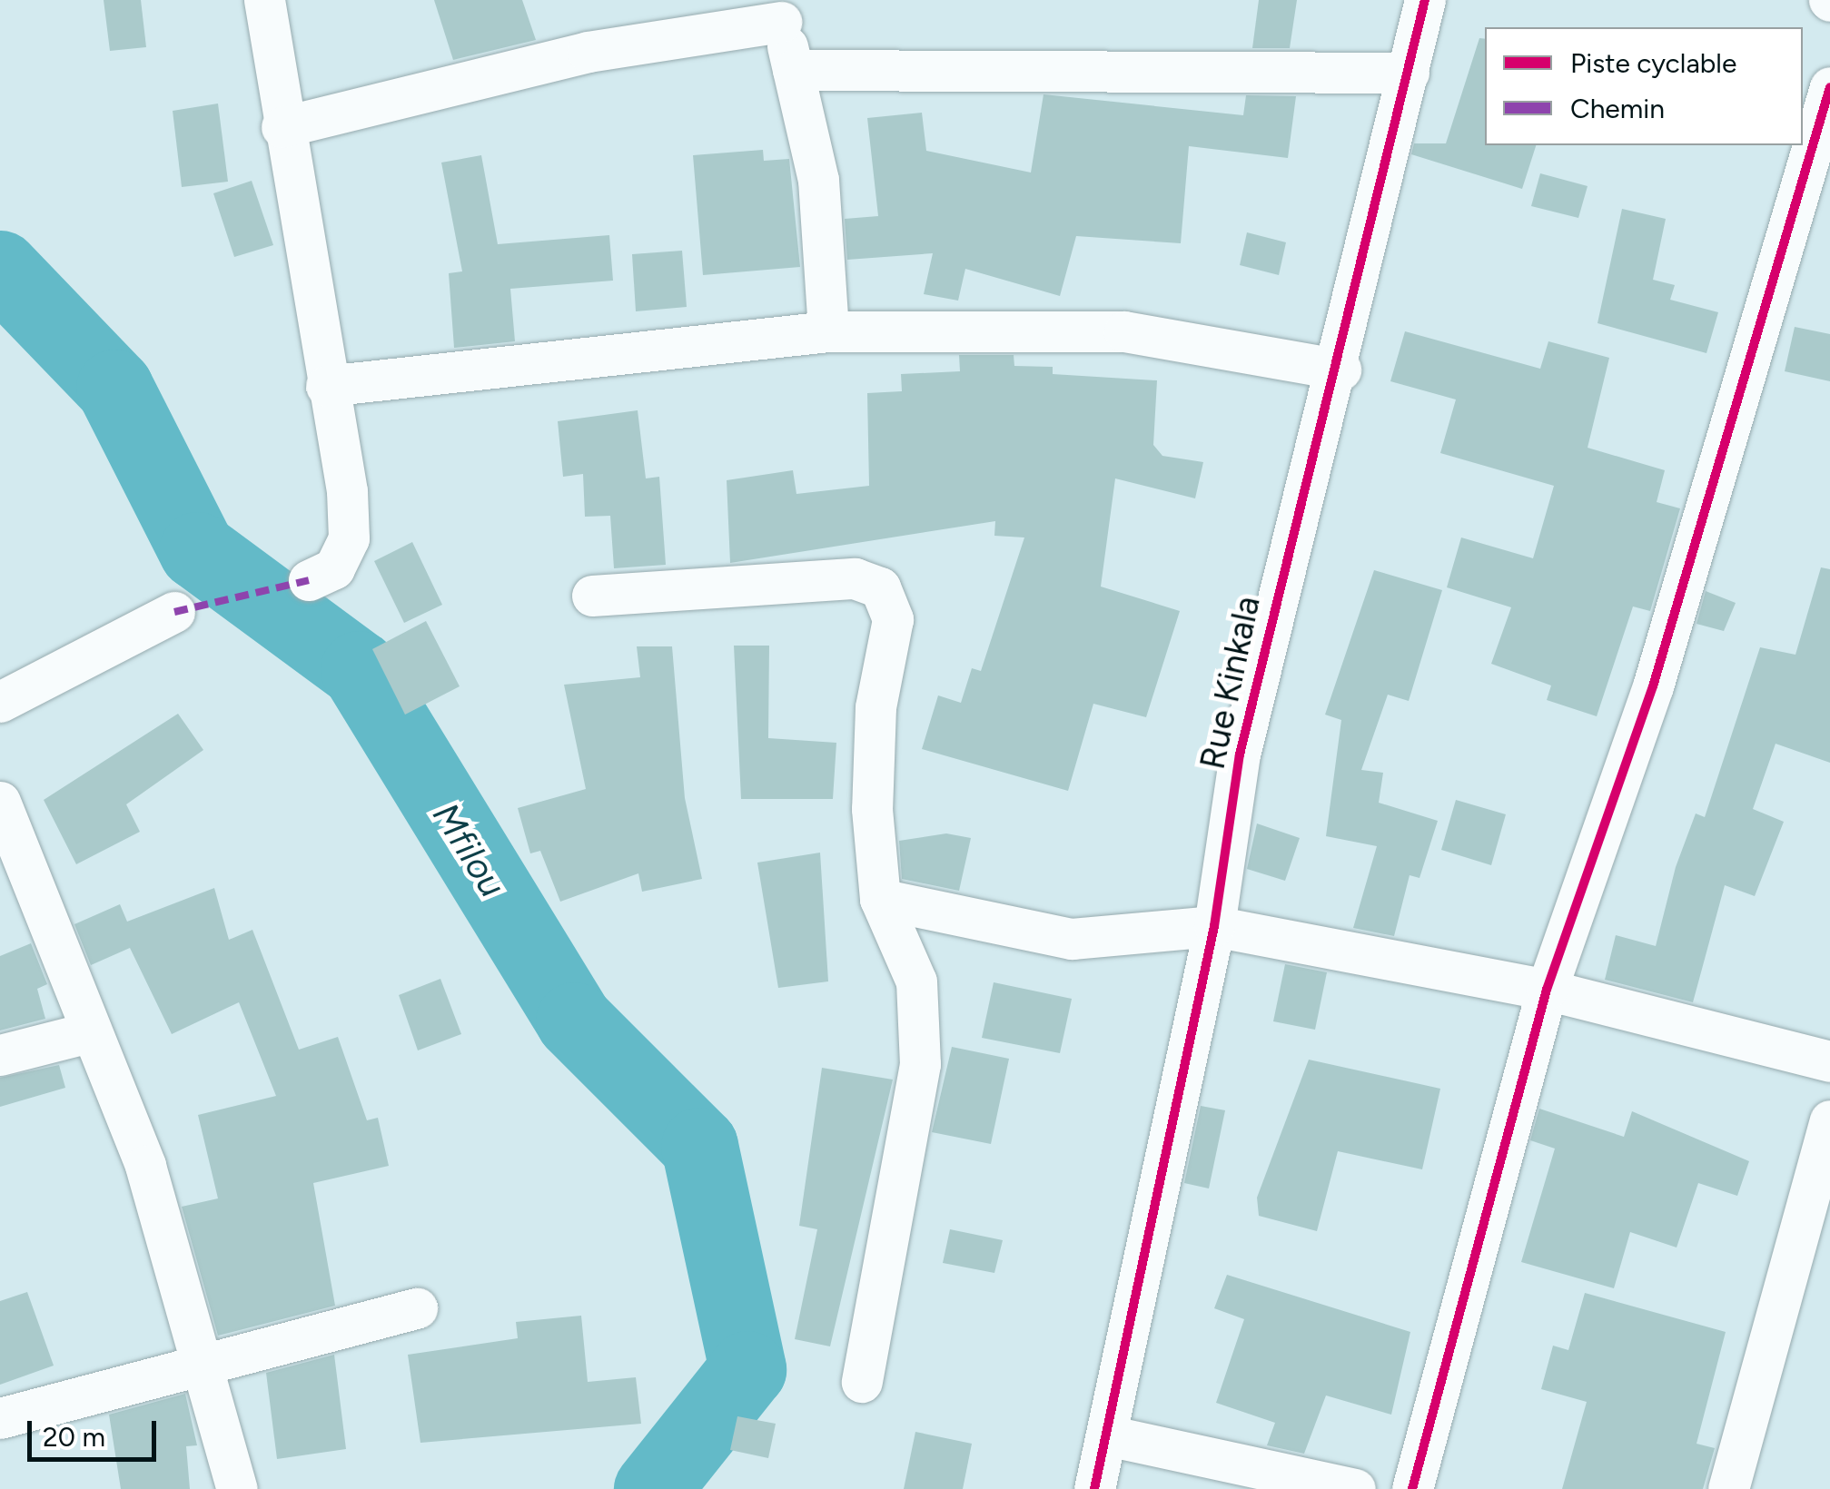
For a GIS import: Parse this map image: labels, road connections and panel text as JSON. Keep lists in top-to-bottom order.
{
  "streets": {
    "street": ["Rue Kinkala"]
  },
  "water": ["Mfilou"],
  "legend": ["Piste cyclable", "Chemin"],
  "scale_bar": "20 m"
}
